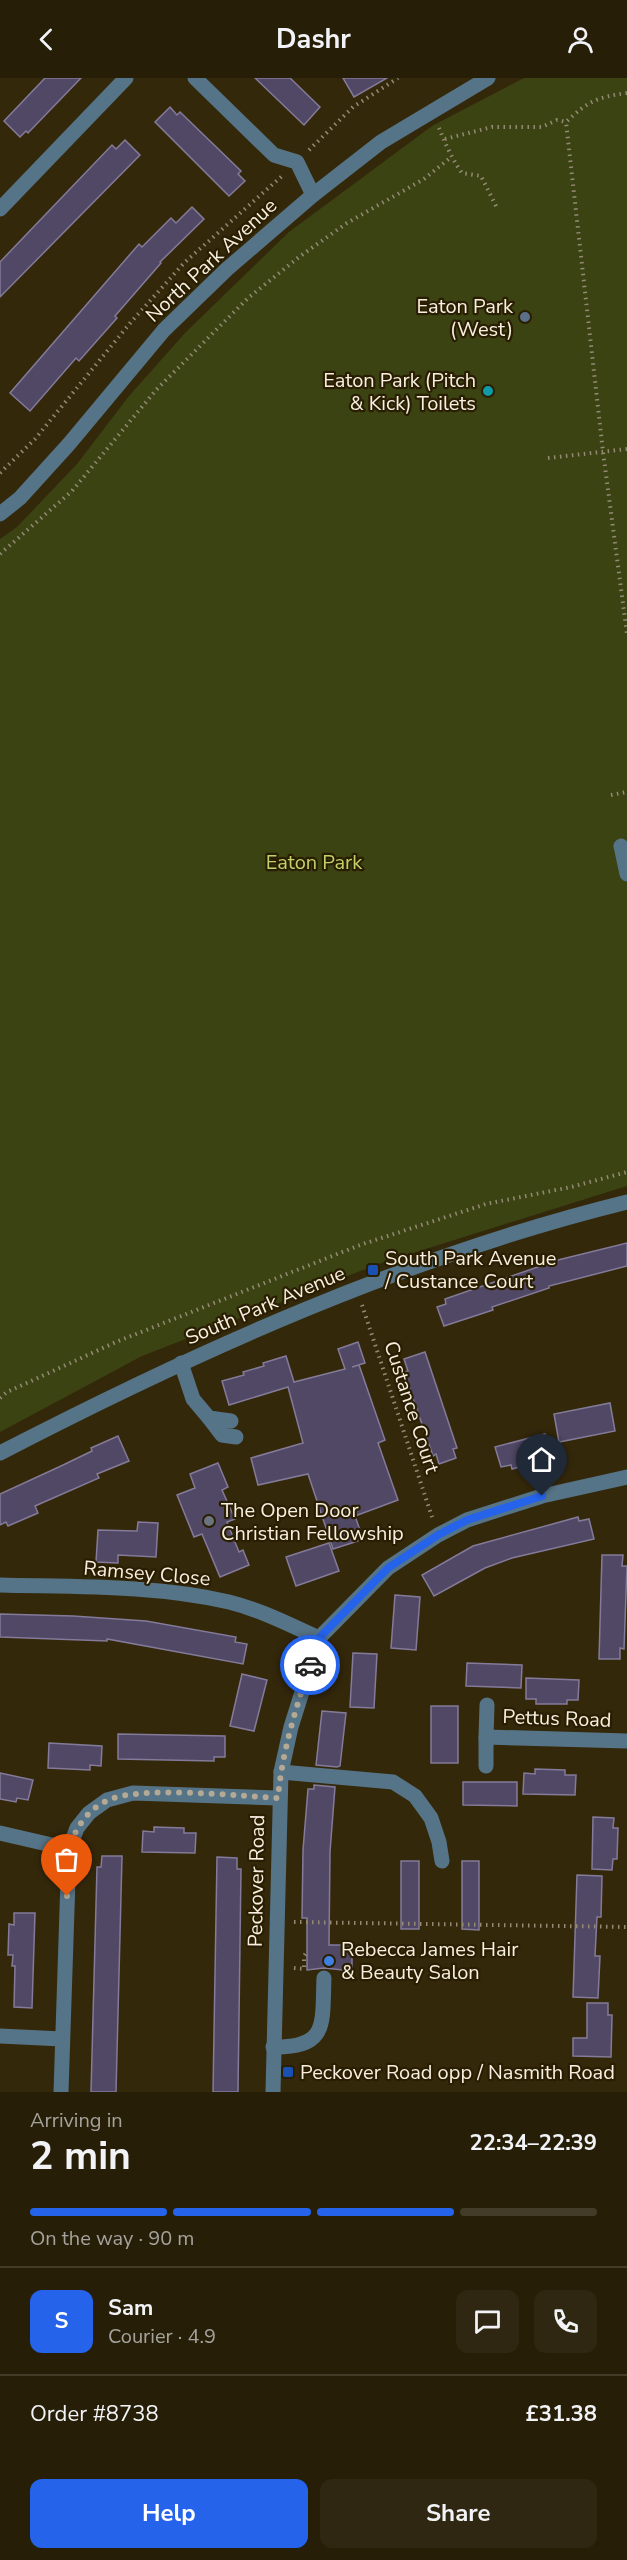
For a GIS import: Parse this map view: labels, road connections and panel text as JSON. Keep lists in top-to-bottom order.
{
  "streets": {
    "street": [
      "North Park Avenue",
      "South Park Avenue",
      "Ramsey Close",
      "Pettus Road",
      "Peckover Road"
    ],
    "path": ["Custance Court"]
  },
  "crossings": [
    ["South Park Avenue", "Custance Court"],
    ["Custance Court", "Peckover Road"],
    ["Ramsey Close", "Peckover Road"]
  ],
  "parks": ["Eaton Park"],
  "places": {
    "other": [
      "Eaton Park (West)",
      "Eaton Park (Pitch & Kick) Toilets",
      "The Open Door Christian Fellowship",
      "Rebecca James Hair & Beauty Salon"
    ],
    "transit": ["South Park Avenue / Custance Court", "Peckover Road opp / Nasmith Road"]
  },
  "page": {
    "header": "Dashr",
    "heading": ["2 min", "Arriving in", "22:34–22:39"],
    "panel": [
      "Sam",
      "Courier · 4.9",
      "Order #8738",
      "£31.38"
    ],
    "bar": "On the way · 90 m",
    "round": "S",
    "buttons": ["Help", "Share"]
  }
}
